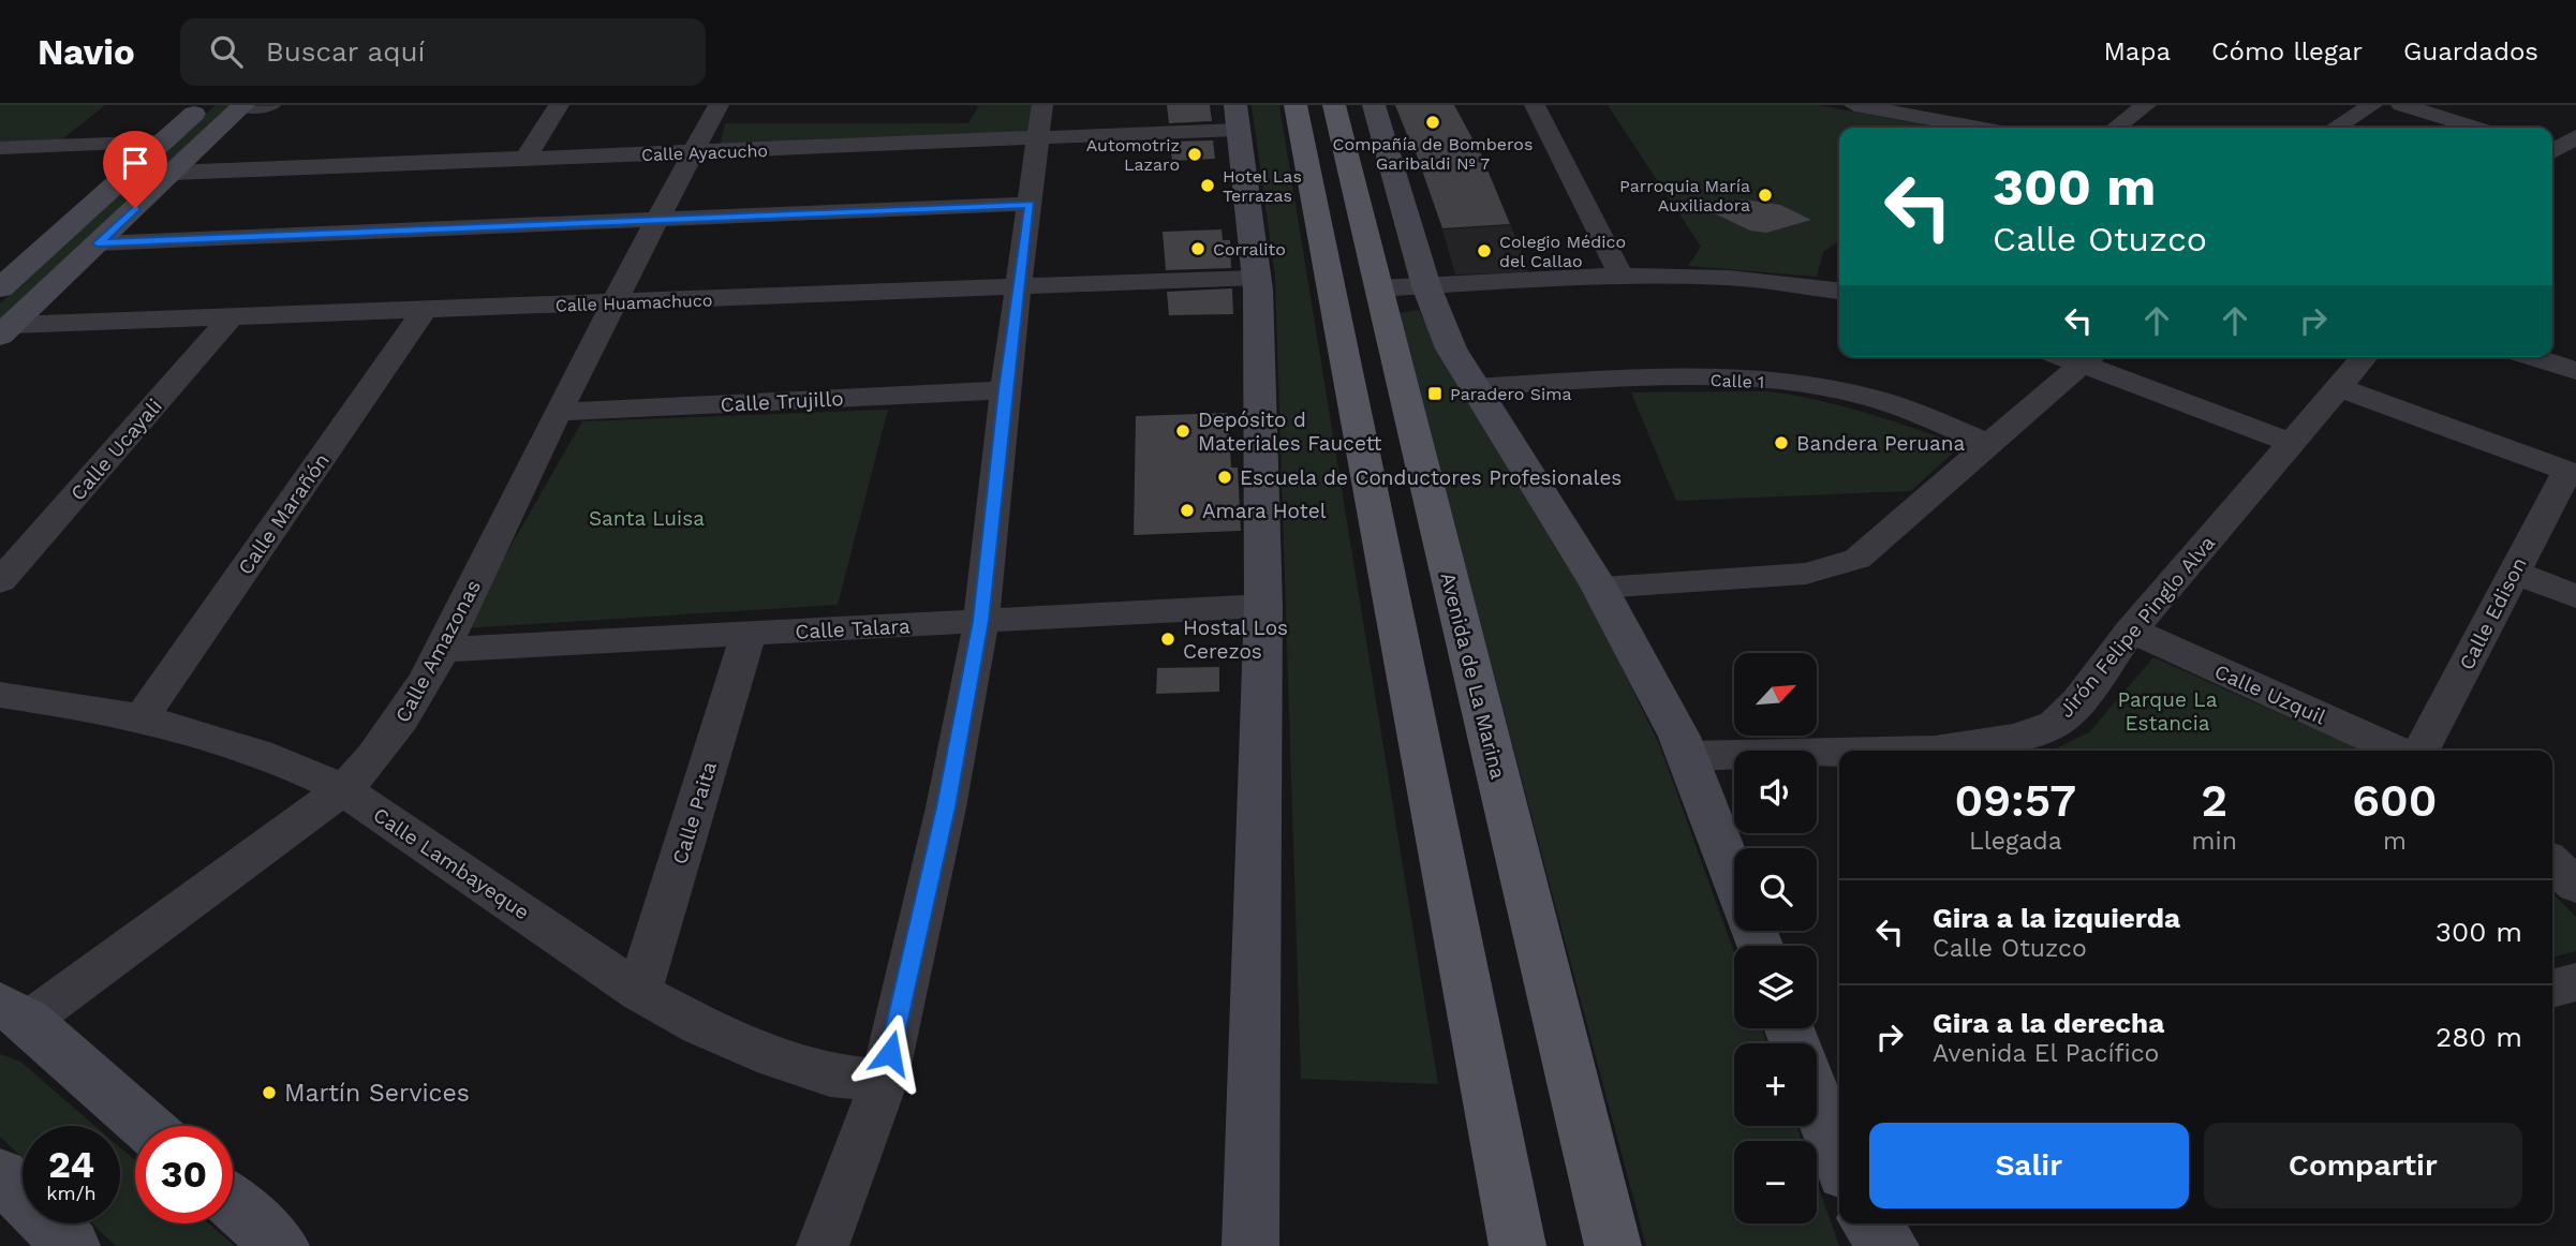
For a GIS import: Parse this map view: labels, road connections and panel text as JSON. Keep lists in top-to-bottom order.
{
  "streets": {
    "main road": ["Avenida de La Marina"],
    "street": [
      "Calle Ayacucho",
      "Calle Huamachuco",
      "Calle 1",
      "Calle Trujillo",
      "Calle Ucayali",
      "Calle Marañón",
      "Calle Edison",
      "Jirón Felipe Pinglo Alva",
      "Calle Talara",
      "Calle Amazonas",
      "Calle Uzquil",
      "Calle Paita",
      "Calle Lambayeque"
    ]
  },
  "crossings": [
    ["Calle Ayacucho", "Calle Amazonas"],
    ["Calle Huamachuco", "Calle Ucayali"],
    ["Calle Huamachuco", "Calle Marañón"],
    ["Calle Huamachuco", "Calle Amazonas"],
    ["Calle Trujillo", "Calle Amazonas"],
    ["Calle Marañón", "Calle Lambayeque"],
    ["Jirón Felipe Pinglo Alva", "Calle Uzquil"],
    ["Calle Talara", "Calle Amazonas"],
    ["Calle Talara", "Calle Paita"],
    ["Calle Amazonas", "Calle Lambayeque"],
    ["Calle Paita", "Calle Lambayeque"]
  ],
  "parks": ["Santa Luisa", "Parque La Estancia"],
  "places": {
    "other": [
      "Compañía de Bomberos Garibaldi Nº 7",
      "Automotriz Lazaro",
      "Hotel Las Terrazas",
      "Parroquia María Auxiliadora",
      "Corralito",
      "Colegio Médico del Callao",
      "Depósito d Materiales Faucett",
      "Bandera Peruana",
      "Escuela de Conductores Profesionales",
      "Amara Hotel",
      "Hostal Los Cerezos",
      "Martín Services"
    ],
    "transit": ["Paradero Sima"]
  },
  "north": "top right",
  "page": {
    "header": "Navio",
    "search": "Buscar aquí",
    "nav": ["Mapa", "Cómo llegar", "Guardados"],
    "turn": ["300 m", "Calle Otuzco"],
    "map_buttons": ["+", "−"],
    "eta": [
      "09:57",
      "Llegada",
      "2",
      "min",
      "600",
      "m"
    ],
    "list": [
      {
        "name": "Gira a la izquierda",
        "note": "Calle Otuzco",
        "value": "300 m"
      },
      {
        "name": "Gira a la derecha",
        "note": "Avenida El Pacífico",
        "value": "280 m"
      }
    ],
    "buttons": ["Salir", "Compartir"],
    "speed": "24 km/h",
    "limit": "30"
  }
}
